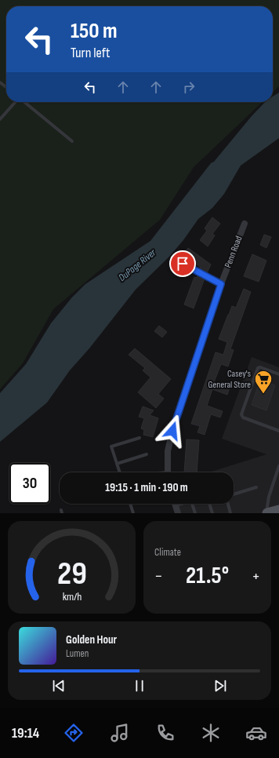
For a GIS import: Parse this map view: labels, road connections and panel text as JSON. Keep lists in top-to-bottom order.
{
  "streets": {
    "street": ["Penn Road"]
  },
  "water": ["DuPage River"],
  "places": {
    "supermarket": ["Casey's General Store"]
  },
  "page": {
    "turn": ["150 m", "Turn left"],
    "limit": "30",
    "trip": "19:15 · 1 min · 190 m",
    "tile": "Climate",
    "heat": ["−", "21.5°", "+"],
    "song": ["Golden Hour", "Lumen"],
    "tabs": "19:14",
    "gauge": ["29", "km/h"]
  }
}
